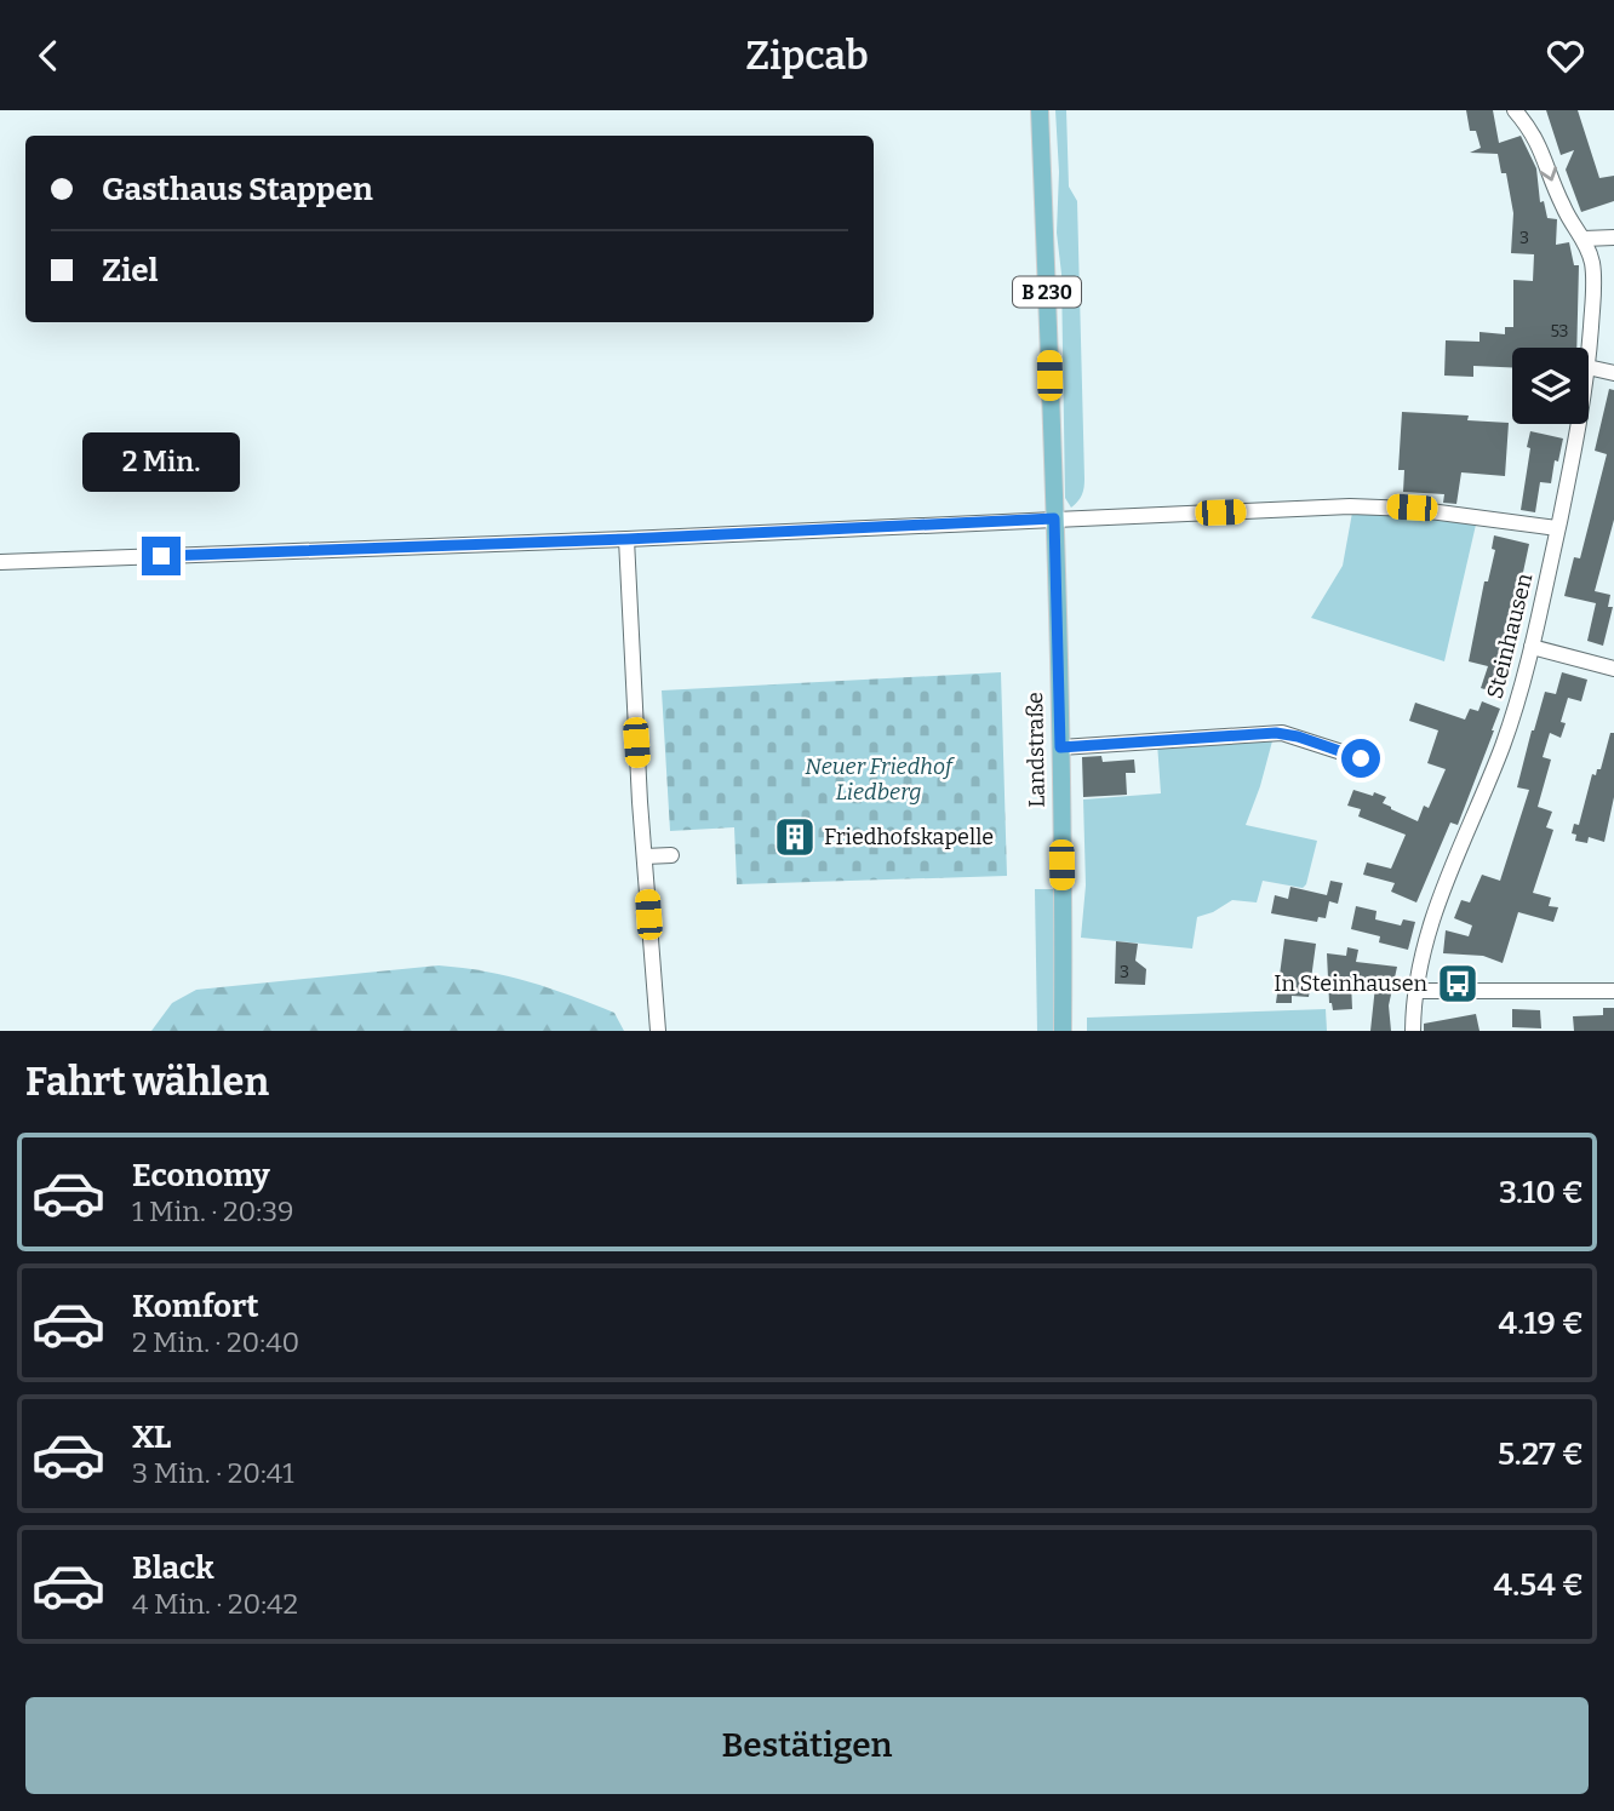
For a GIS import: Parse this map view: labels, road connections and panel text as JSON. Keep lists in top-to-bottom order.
{
  "streets": {
    "main road": ["B 230", "Landstraße"],
    "street": ["Steinhausen"]
  },
  "crossings": [
    ["B 230", "Landstraße"]
  ],
  "parks": ["Neuer Friedhof Liedberg"],
  "places": {
    "building": ["Friedhofskapelle"],
    "bus stop": ["In Steinhausen"]
  },
  "house_numbers": ["3", "53", "3"],
  "page": {
    "header": "Zipcab",
    "banner": ["Gasthaus Stappen", "Ziel"],
    "bubble": "2 Min.",
    "heading": "Fahrt wählen",
    "list": [
      {
        "name": "Economy",
        "note": "1 Min. · 20:39",
        "value": "3.10 €"
      },
      {
        "name": "Komfort",
        "note": "2 Min. · 20:40",
        "value": "4.19 €"
      },
      {
        "name": "XL",
        "note": "3 Min. · 20:41",
        "value": "5.27 €"
      },
      {
        "name": "Black",
        "note": "4 Min. · 20:42",
        "value": "4.54 €"
      }
    ],
    "buttons": "Bestätigen"
  }
}
